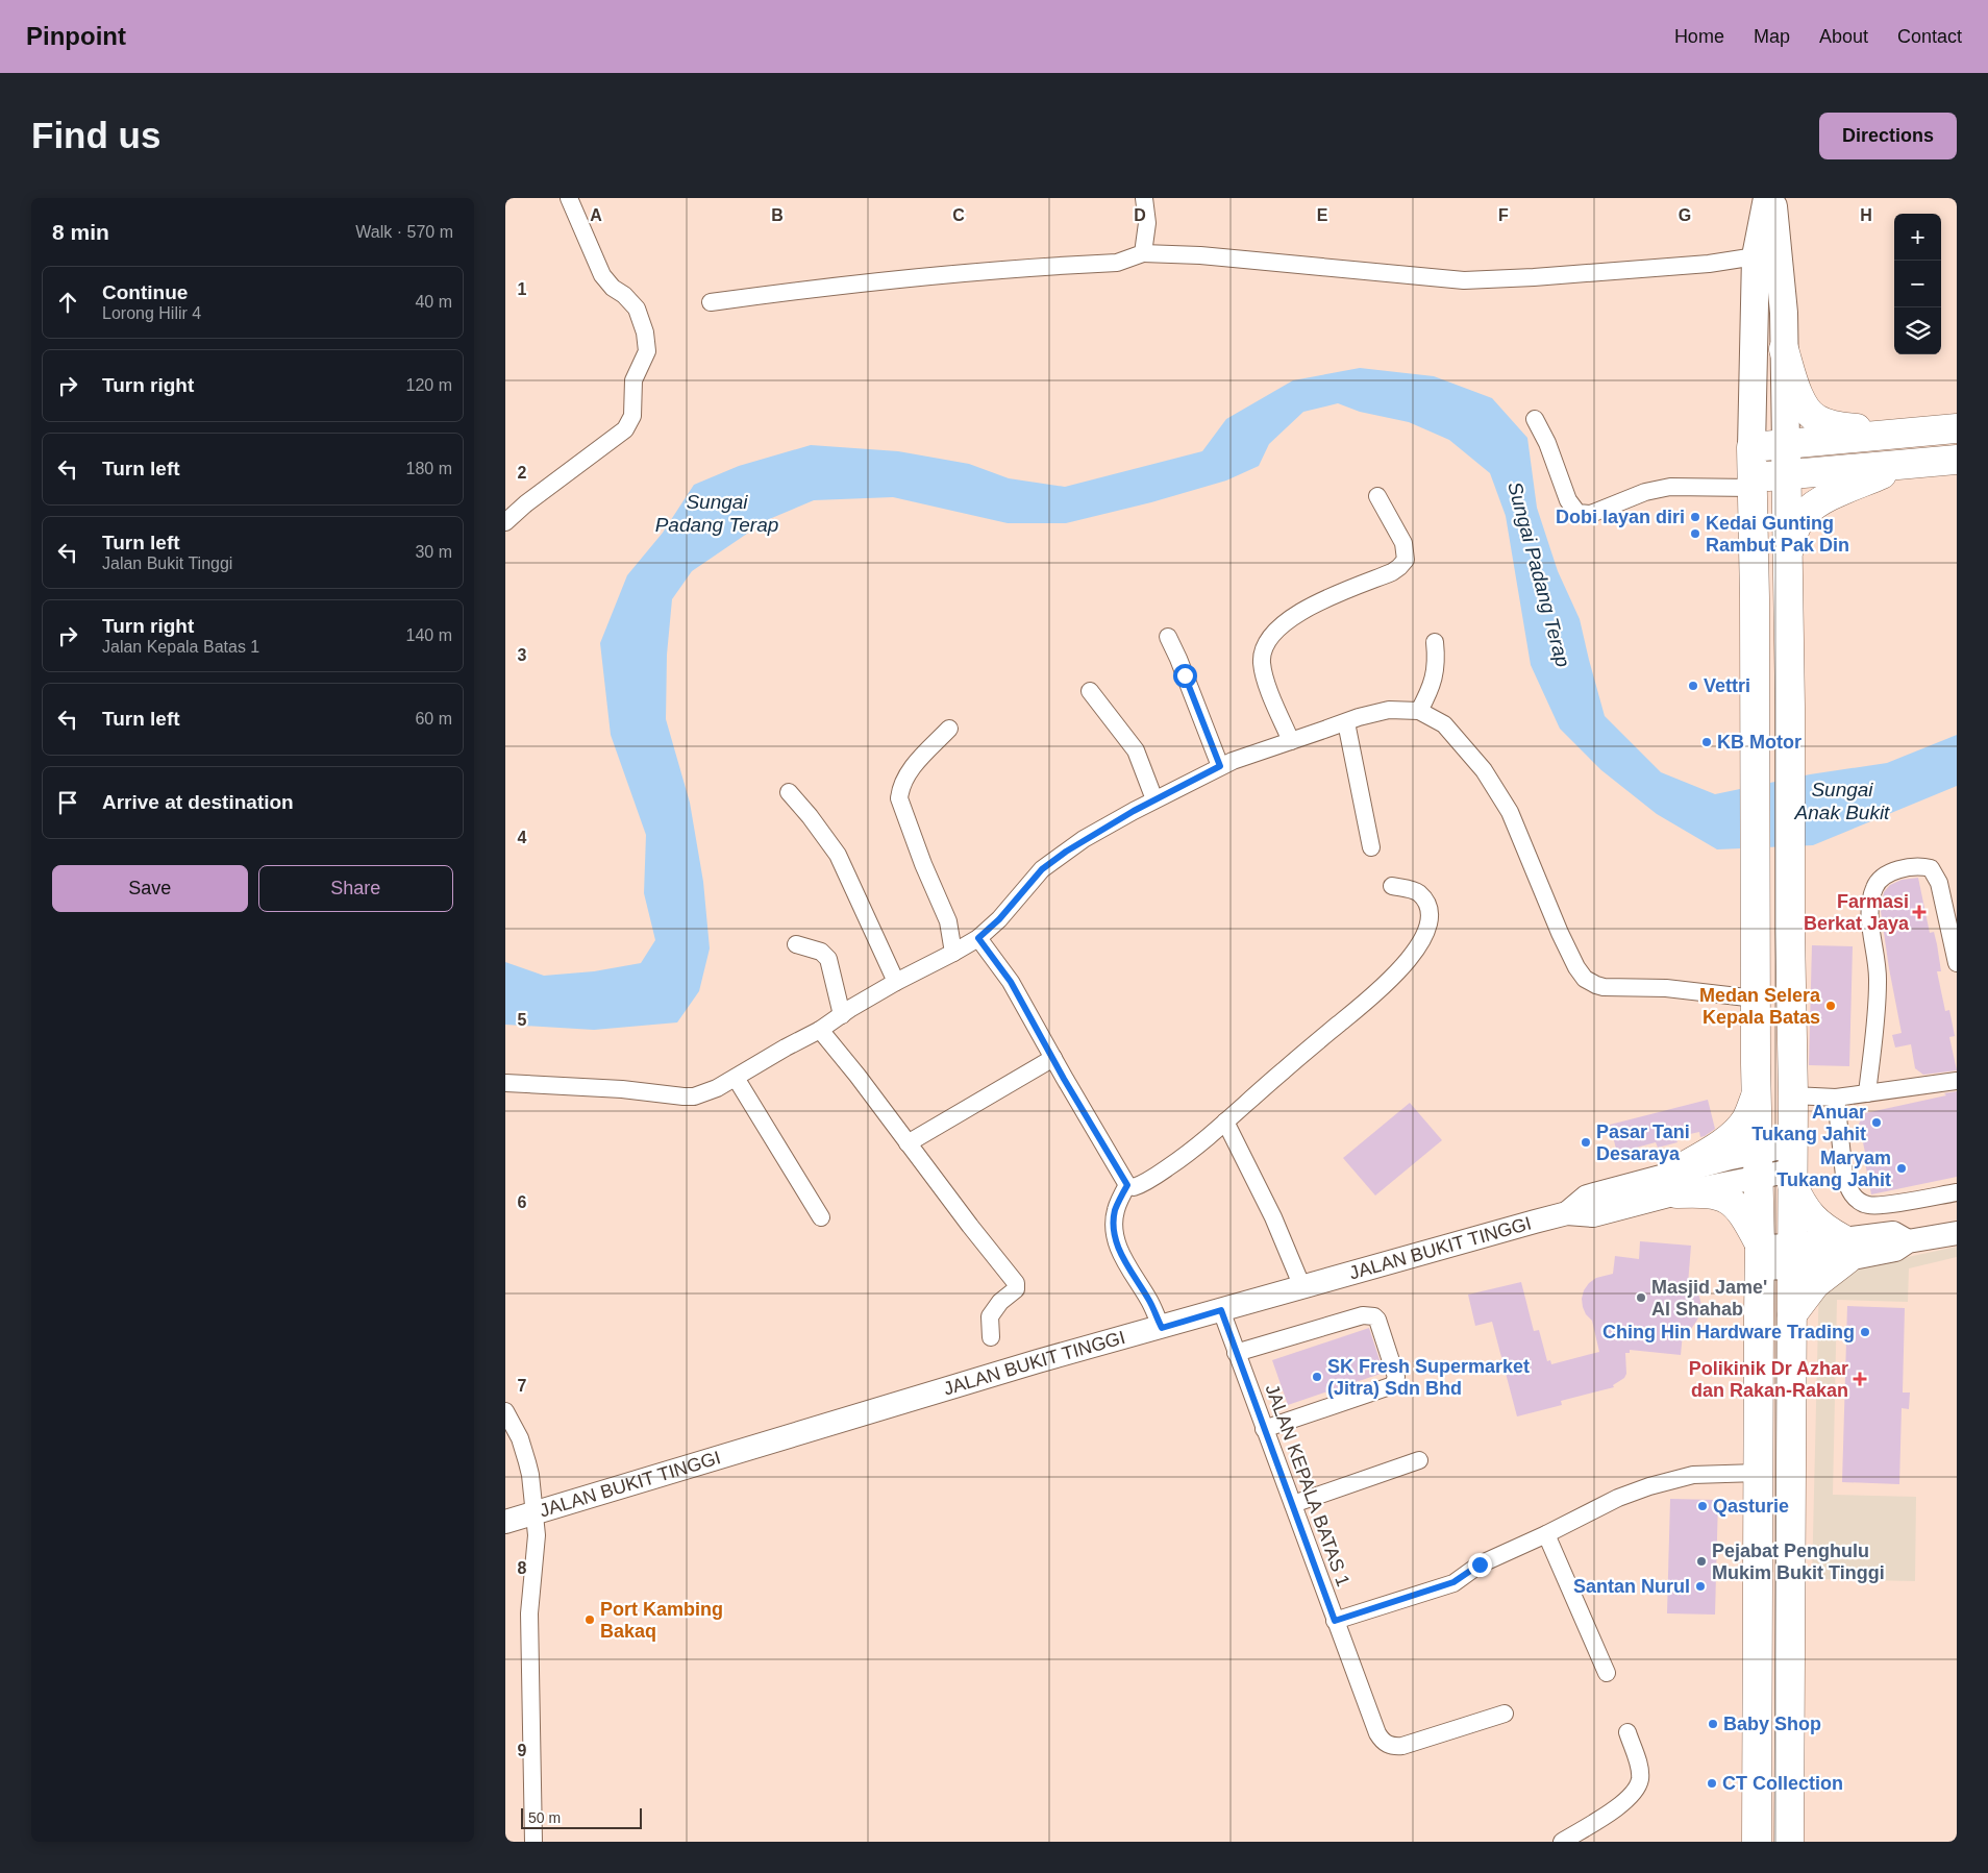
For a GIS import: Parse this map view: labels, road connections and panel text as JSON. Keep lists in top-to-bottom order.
{
  "streets": {
    "main road": ["JALAN BUKIT TINGGI"],
    "street": ["JALAN KEPALA BATAS 1"]
  },
  "crossings": [
    ["JALAN BUKIT TINGGI", "JALAN KEPALA BATAS 1"]
  ],
  "water": ["Sungai Padang Terap", "Sungai Anak Bukit"],
  "places": {
    "other": [
      "Dobi layan diri",
      "Kedai Gunting Rambut Pak Din",
      "Vettri",
      "KB Motor",
      "Medan Selera Kepala Batas",
      "Anuar Tukang Jahit",
      "Pasar Tani Desaraya",
      "Maryam Tukang Jahit",
      "Masjid Jame' Al Shahab",
      "Ching Hin Hardware Trading",
      "SK Fresh Supermarket (Jitra) Sdn Bhd",
      "Qasturie",
      "Pejabat Penghulu Mukim Bukit Tinggi",
      "Santan Nurul",
      "Port Kambing Bakaq",
      "Baby Shop",
      "CT Collection"
    ],
    "health": ["Farmasi Berkat Jaya", "Polikinik Dr Azhar dan Rakan-Rakan"]
  },
  "scale_bar": "50 m",
  "page": {
    "header": "Pinpoint",
    "nav": [
      "Home",
      "Map",
      "About",
      "Contact"
    ],
    "buttons": [
      "Directions",
      ["Save", "Share"]
    ],
    "title": "Find us",
    "heading": ["8 min", "Walk · 570 m"],
    "map_buttons": ["+", "−"],
    "list": [
      ["Continue", "Lorong Hilir 4", "40 m"],
      ["Turn right", "120 m"],
      ["Turn left", "180 m"],
      ["Turn left", "Jalan Bukit Tinggi", "30 m"],
      ["Turn right", "Jalan Kepala Batas 1", "140 m"],
      ["Turn left", "60 m"],
      "Arrive at destination"
    ],
    "scale": "50 m"
  },
  "grid": {
    "columns": [
      "A",
      "B",
      "C",
      "D",
      "E",
      "F",
      "G",
      "H"
    ],
    "rows": [
      "1",
      "2",
      "3",
      "4",
      "5",
      "6",
      "7",
      "8",
      "9"
    ]
  }
}
